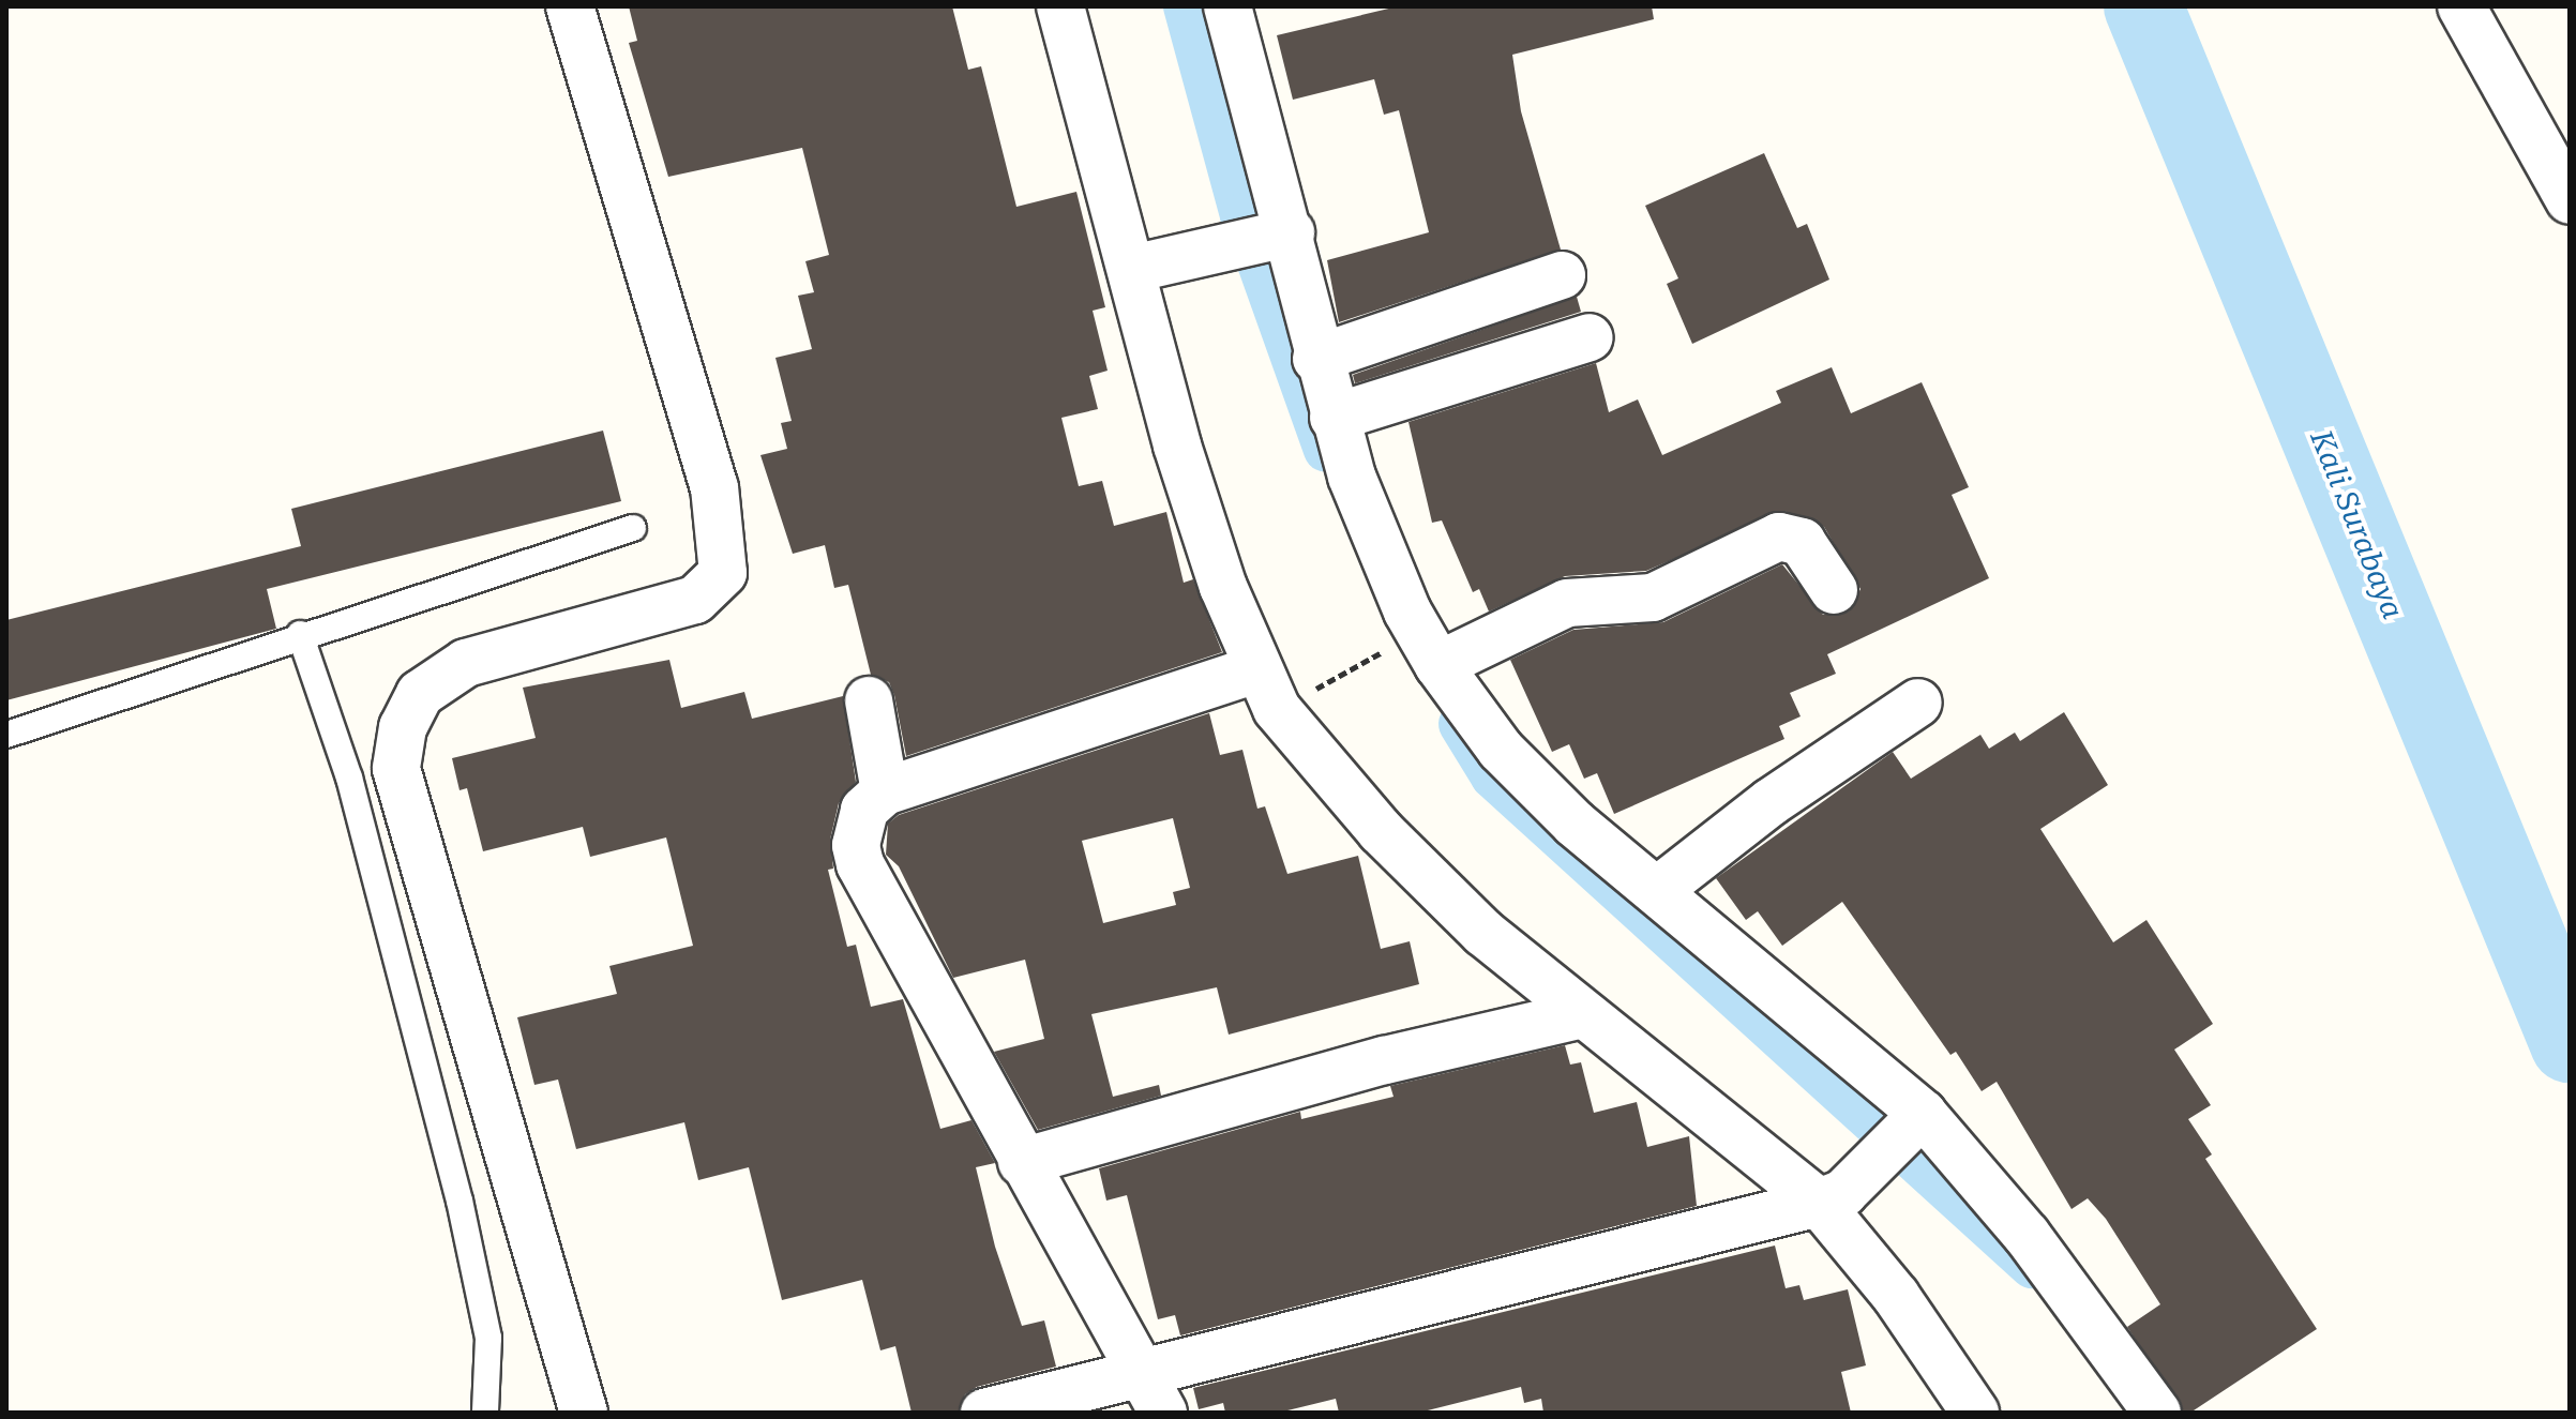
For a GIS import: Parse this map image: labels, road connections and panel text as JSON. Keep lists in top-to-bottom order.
{
  "water": ["Kali Surabaya"]
}
